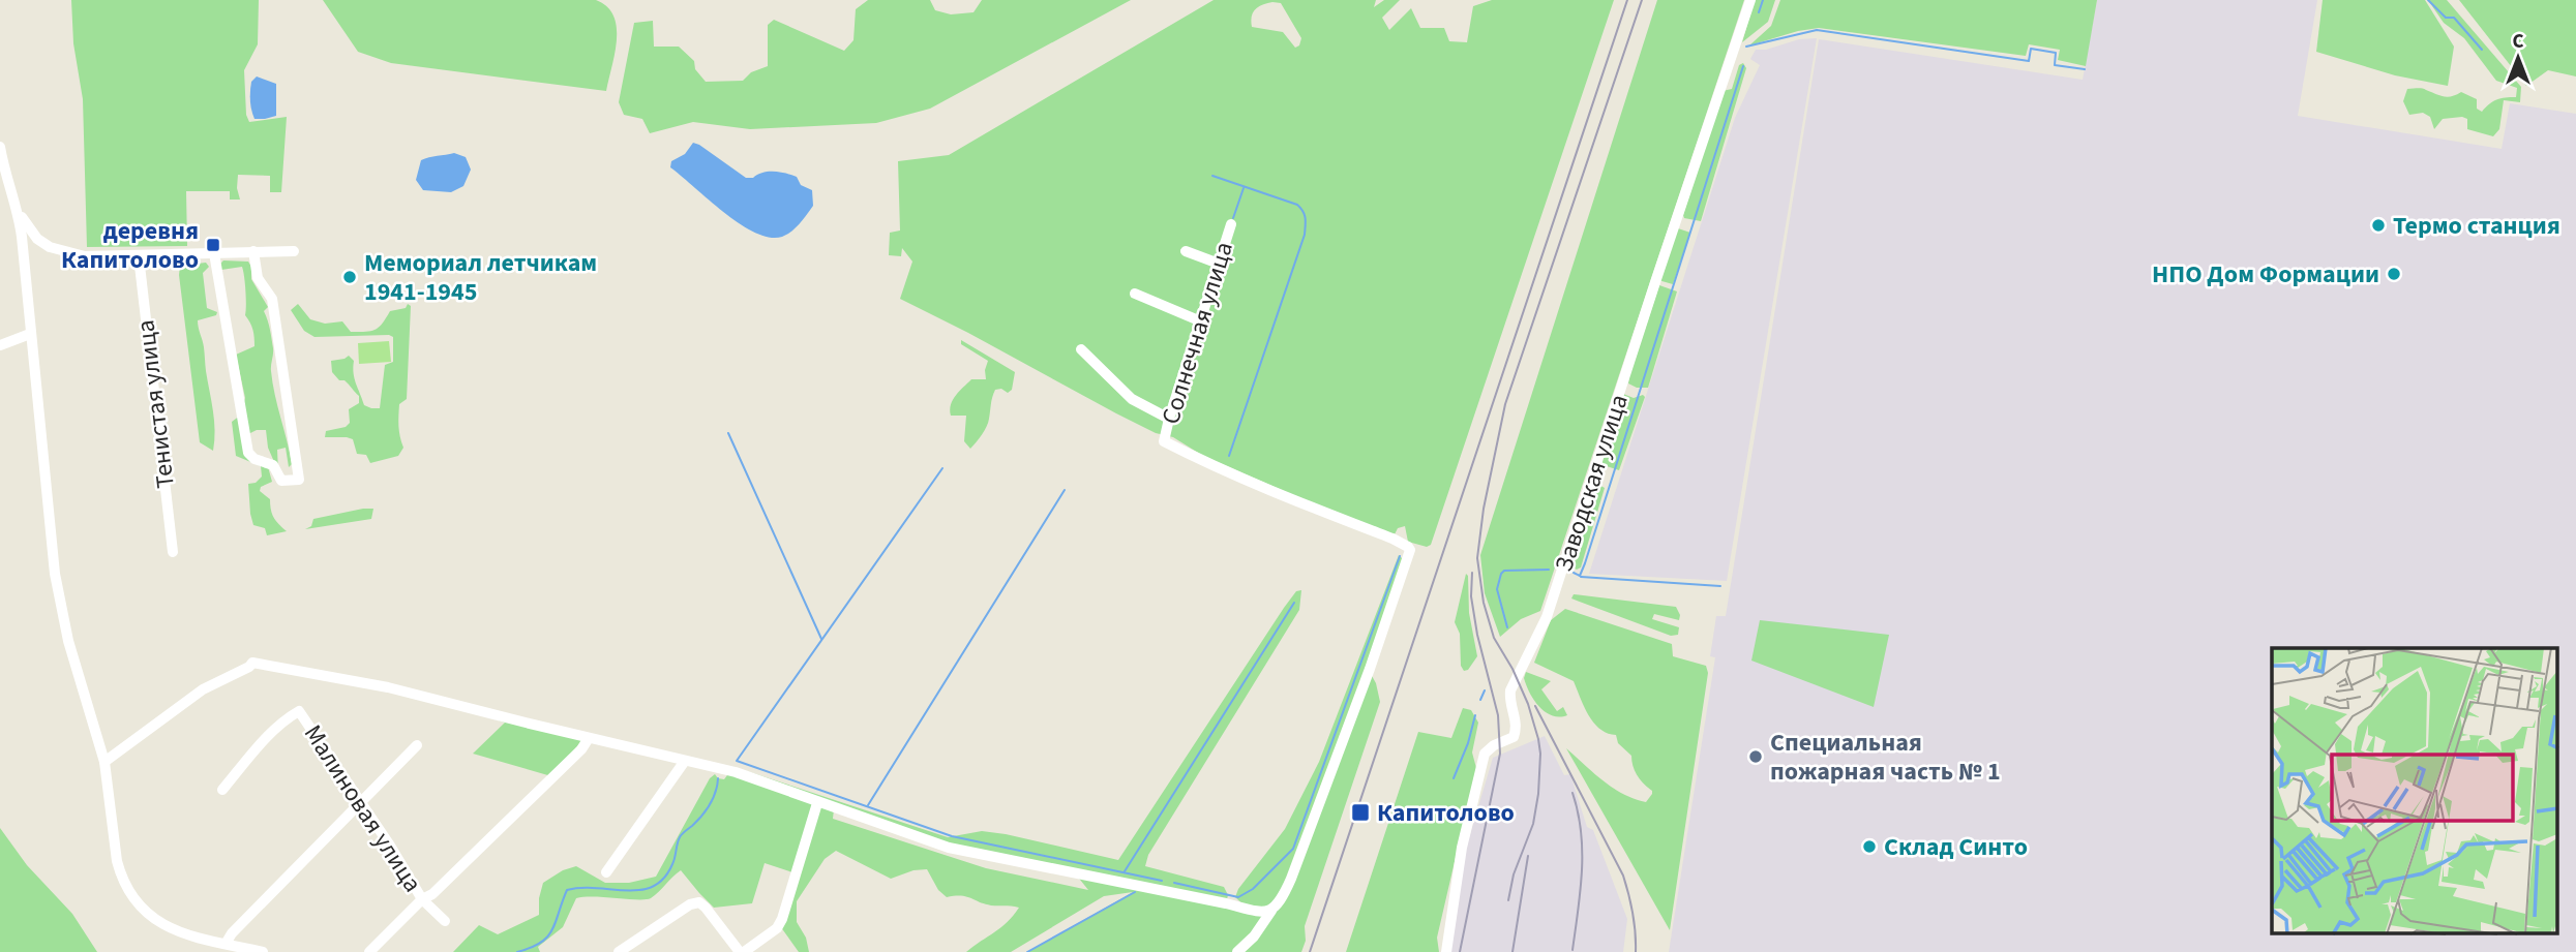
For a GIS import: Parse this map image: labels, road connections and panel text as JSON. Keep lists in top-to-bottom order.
{
  "streets": {
    "street": [
      "Солнечная улица",
      "Тенистая улица",
      "Заводская улица",
      "Малиновая улица"
    ]
  },
  "places": {
    "other": [
      "Термо станция",
      "НПО Дом Формации",
      "Мемориал летчикам 1941-1945",
      "Специальная пожарная часть № 1",
      "Склад Синто"
    ],
    "transit": ["деревня Капитолово", "Капитолово"]
  },
  "north": "top"
}
